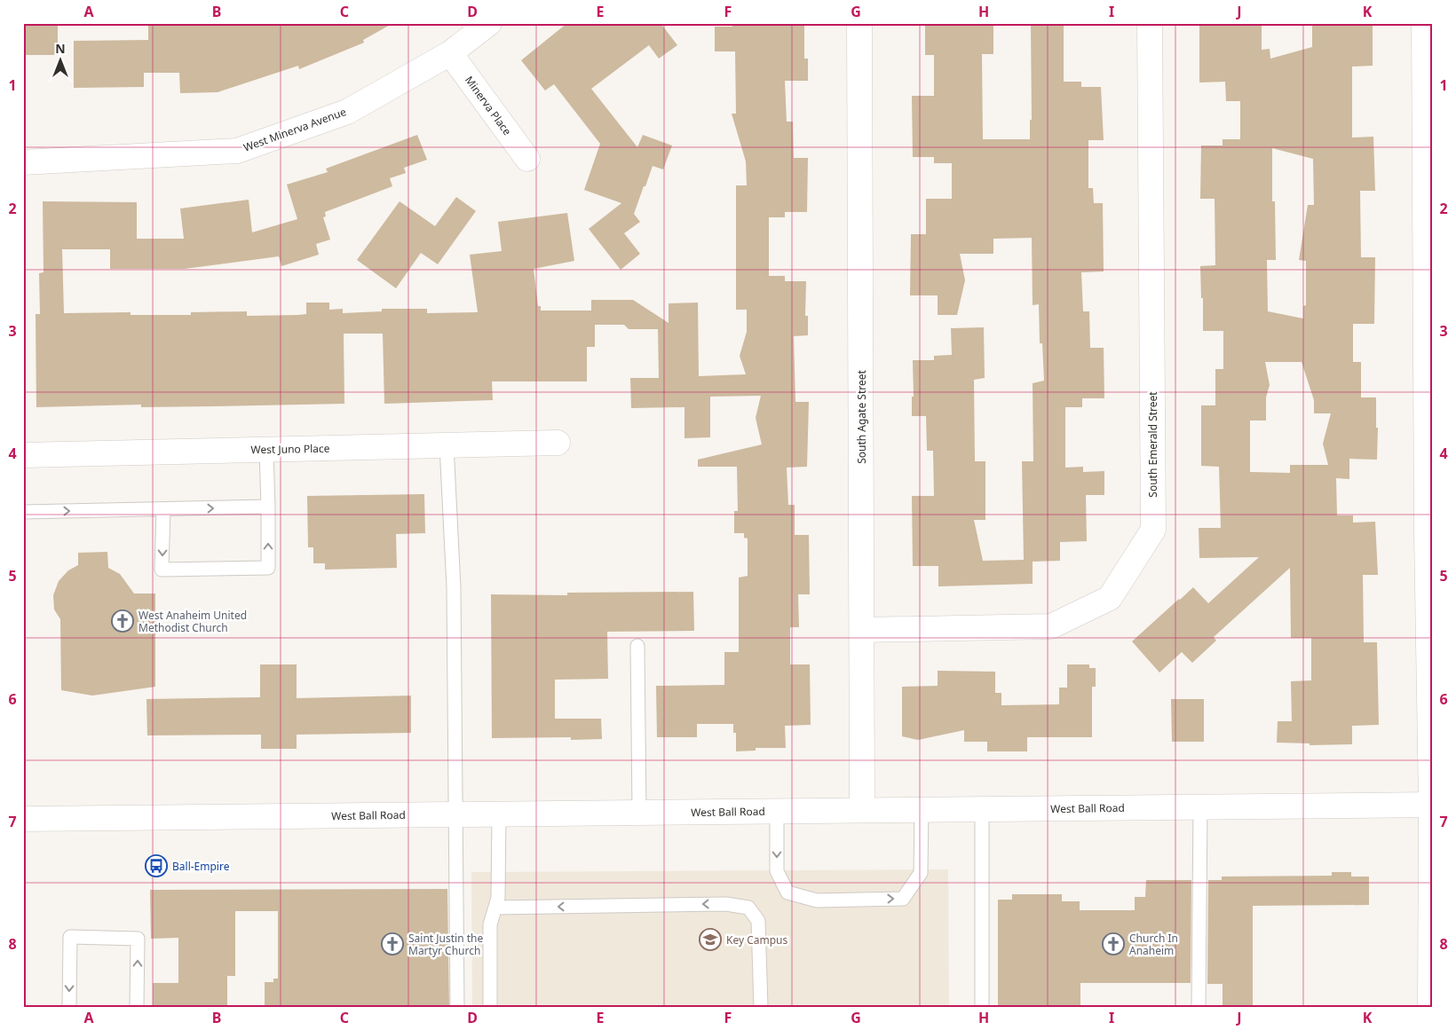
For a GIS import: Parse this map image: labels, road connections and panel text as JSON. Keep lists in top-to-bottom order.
{
  "streets": {
    "street": [
      "Minerva Place",
      "West Minerva Avenue",
      "South Agate Street",
      "South Emerald Street",
      "West Juno Place",
      "West Ball Road"
    ]
  },
  "crossings": [
    ["Minerva Place", "West Minerva Avenue"],
    ["South Agate Street", "South Emerald Street"],
    ["South Agate Street", "West Ball Road"]
  ],
  "places": {
    "church": ["West Anaheim United Methodist Church", "Saint Justin the Martyr Church", "Church In Anaheim"],
    "bus stop": ["Ball-Empire"],
    "school or university": ["Key Campus"]
  },
  "north": "top",
  "grid": {
    "columns": [
      "A",
      "B",
      "C",
      "D",
      "E",
      "F",
      "G",
      "H",
      "I",
      "J",
      "K"
    ],
    "rows": [
      "1",
      "2",
      "3",
      "4",
      "5",
      "6",
      "7",
      "8"
    ]
  }
}
